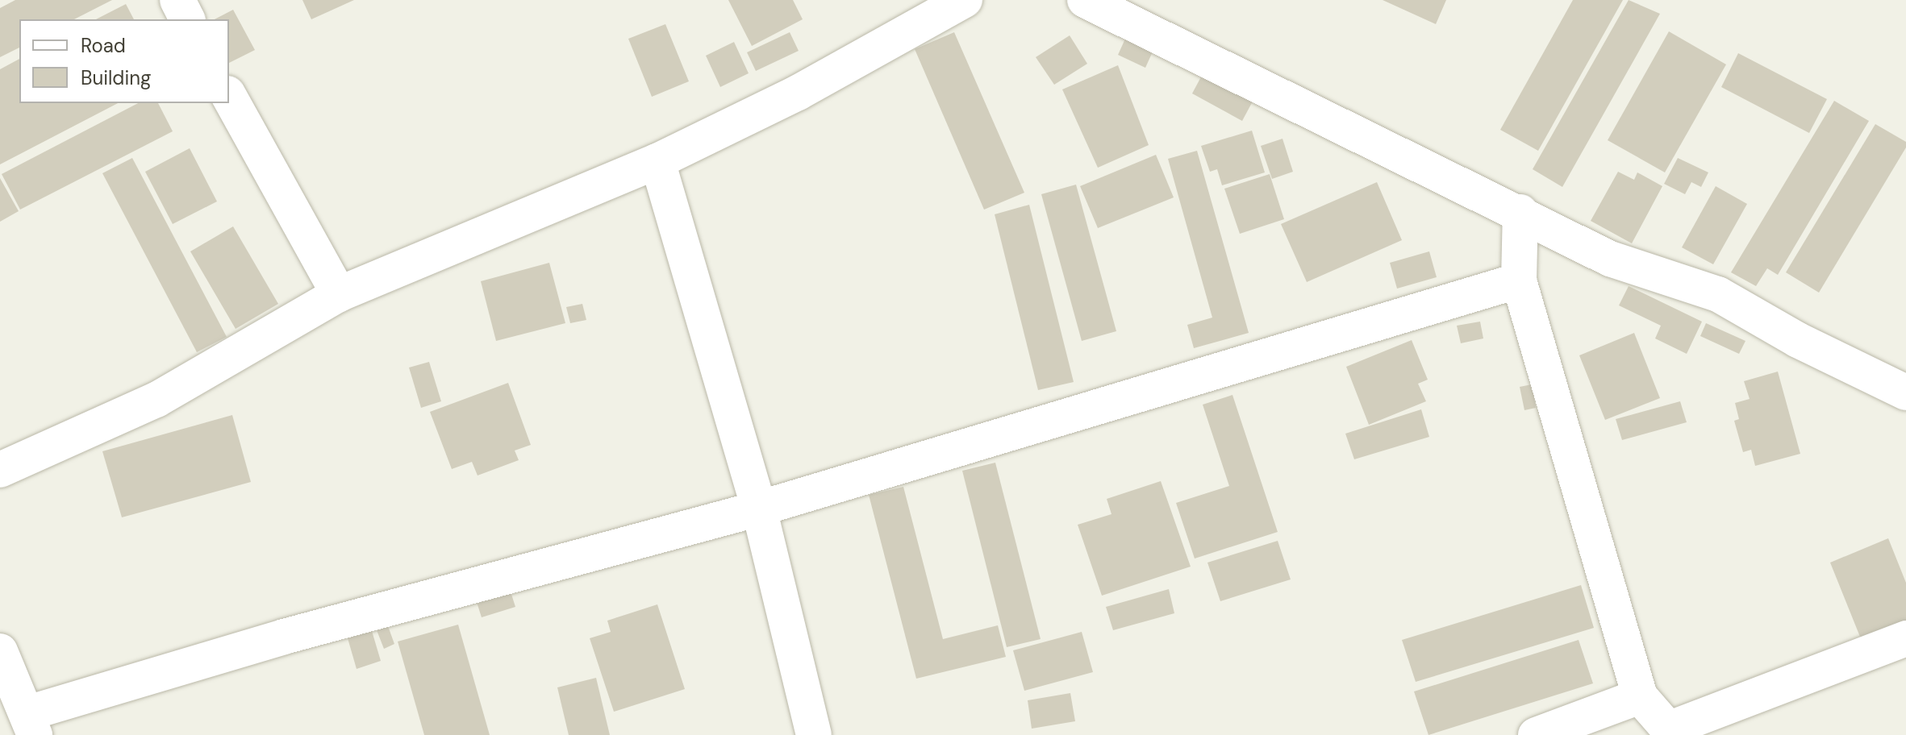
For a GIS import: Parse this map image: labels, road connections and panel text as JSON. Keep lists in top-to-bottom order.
{
  "legend": ["Road", "Building"]
}
